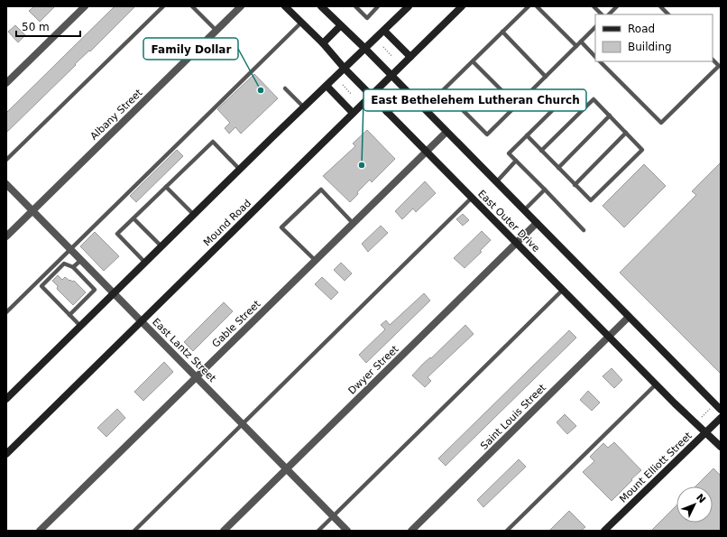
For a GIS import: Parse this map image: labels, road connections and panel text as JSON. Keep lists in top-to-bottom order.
{
  "streets": {
    "main road": ["East Outer Drive", "Mound Road", "Mount Elliott Street"],
    "street": [
      "Albany Street",
      "Gable Street",
      "East Lantz Street",
      "Dwyer Street",
      "Saint Louis Street"
    ]
  },
  "crossings": [
    ["Albany Street", "East Lantz Street"],
    ["East Outer Drive", "Mound Road"],
    ["East Outer Drive", "Gable Street"],
    ["East Outer Drive", "Dwyer Street"],
    ["East Outer Drive", "Saint Louis Street"],
    ["East Outer Drive", "Mount Elliott Street"],
    ["Mound Road", "East Lantz Street"],
    ["Gable Street", "East Lantz Street"],
    ["East Lantz Street", "Dwyer Street"]
  ],
  "places": ["Family Dollar", "East Bethelehem Lutheran Church"],
  "legend": ["Road", "Building"],
  "scale_bar": "50 m",
  "north": "top right"
}
